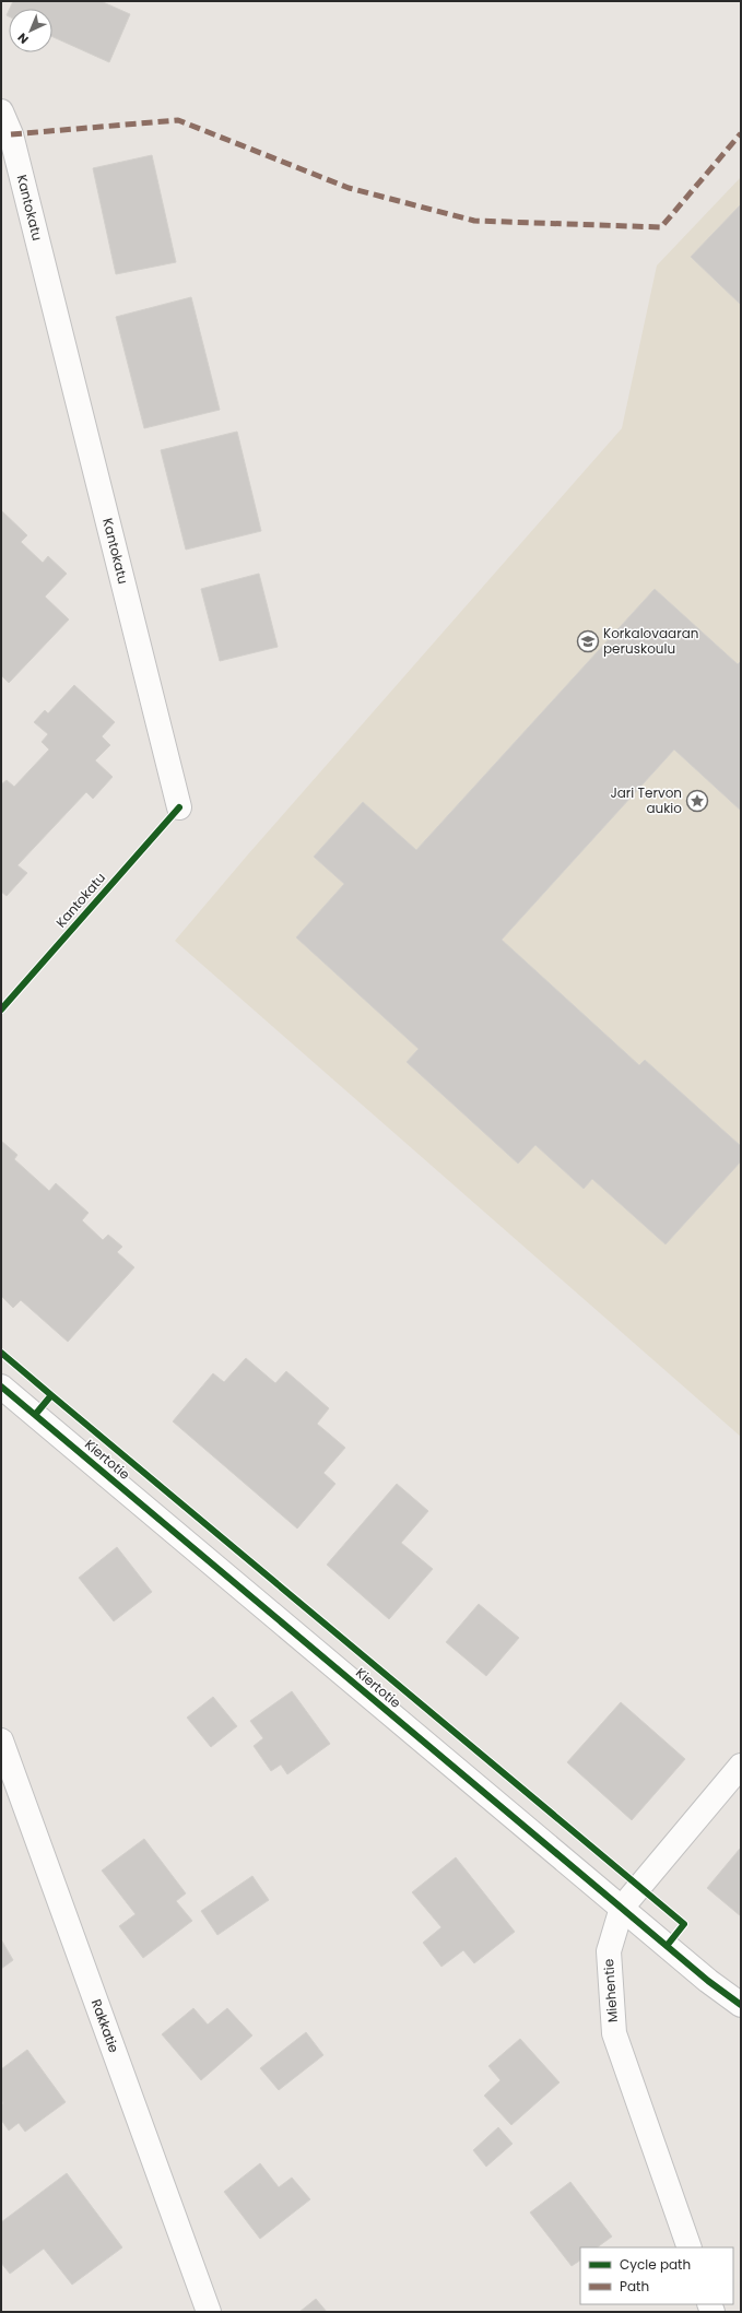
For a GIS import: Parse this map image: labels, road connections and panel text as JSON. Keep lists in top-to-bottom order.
{
  "streets": {
    "street": [
      "Kantokatu",
      "Kiertotie",
      "Miehentie",
      "Rakkatie"
    ]
  },
  "crossings": [
    ["Kiertotie", "Miehentie"]
  ],
  "places": {
    "school or university": ["Korkalovaaran peruskoulu"],
    "place": ["Jari Tervon aukio"]
  },
  "legend": ["Cycle path", "Path"],
  "north": "bottom left"
}
